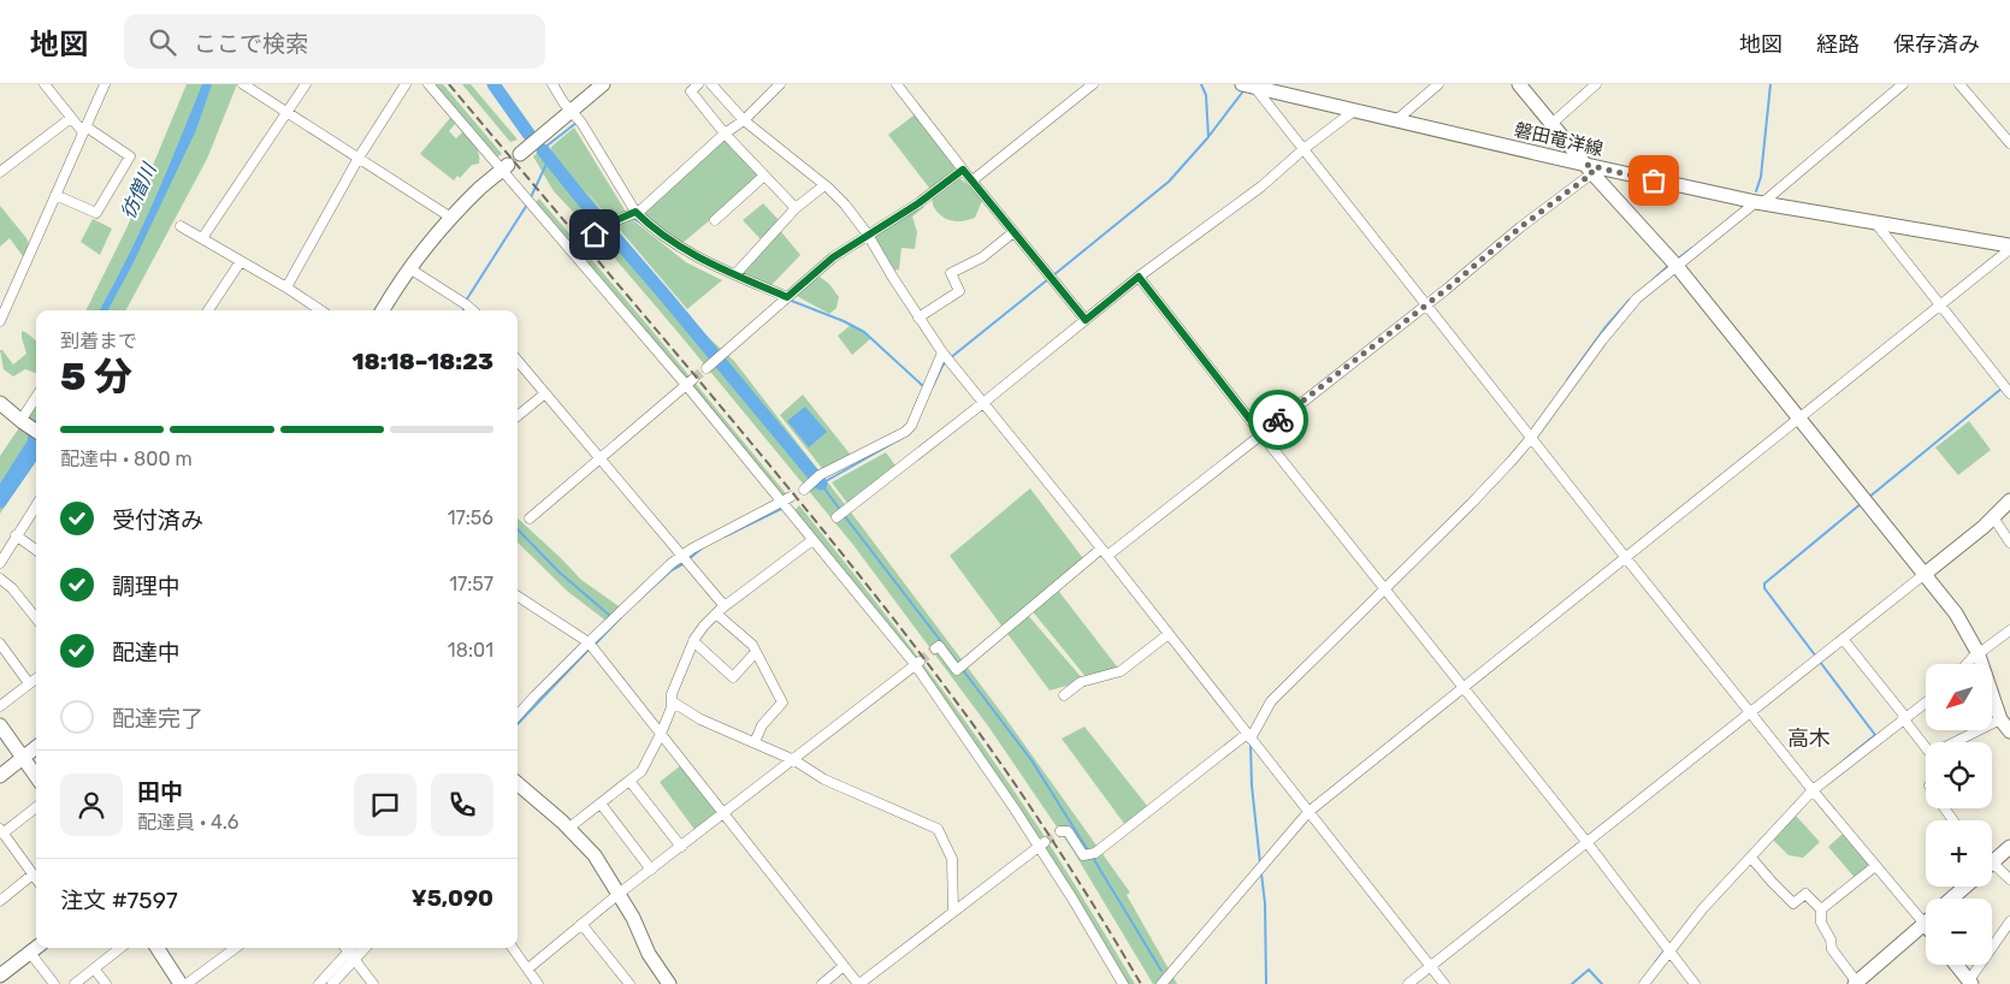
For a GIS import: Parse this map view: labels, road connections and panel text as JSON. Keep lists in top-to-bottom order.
{
  "streets": {
    "street": ["磐田竜洋線"]
  },
  "districts": ["高木"],
  "water": ["彷僧川"],
  "north": "bottom left",
  "page": {
    "header": "地図",
    "search": "ここで検索",
    "nav": ["地図", "経路", "保存済み"],
    "heading": ["5 分", "到着まで", "18:18–18:23"],
    "panel": [
      "田中",
      "配達員 · 4.6",
      "注文 #7597",
      "¥5,090"
    ],
    "bar": "配達中 · 800 m",
    "list": [
      ["受付済み", "17:56"],
      ["調理中", "17:57"],
      ["配達中", "18:01"],
      "配達完了"
    ],
    "map_buttons": ["+", "−"]
  }
}
